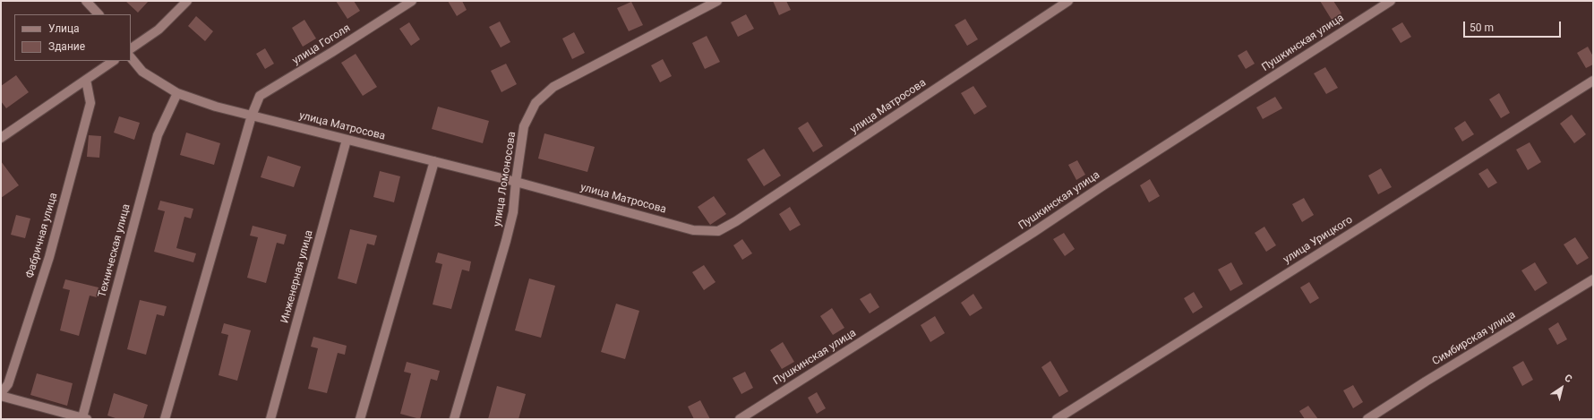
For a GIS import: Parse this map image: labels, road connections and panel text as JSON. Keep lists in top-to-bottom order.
{
  "streets": {
    "street": [
      "Пушкинская улица",
      "улица Гоголя",
      "улица Матросова",
      "улица Ломоносова",
      "Фабричная улица",
      "улица Урицкого",
      "Техническая улица",
      "Инженерная улица",
      "Симбирская улица"
    ]
  },
  "crossings": [
    ["улица Гоголя", "улица Матросова"],
    ["улица Матросова", "улица Ломоносова"],
    ["улица Матросова", "Техническая улица"],
    ["улица Матросова", "Инженерная улица"]
  ],
  "legend": ["Улица", "Здание"],
  "scale_bar": "50 m",
  "north": "top right"
}
